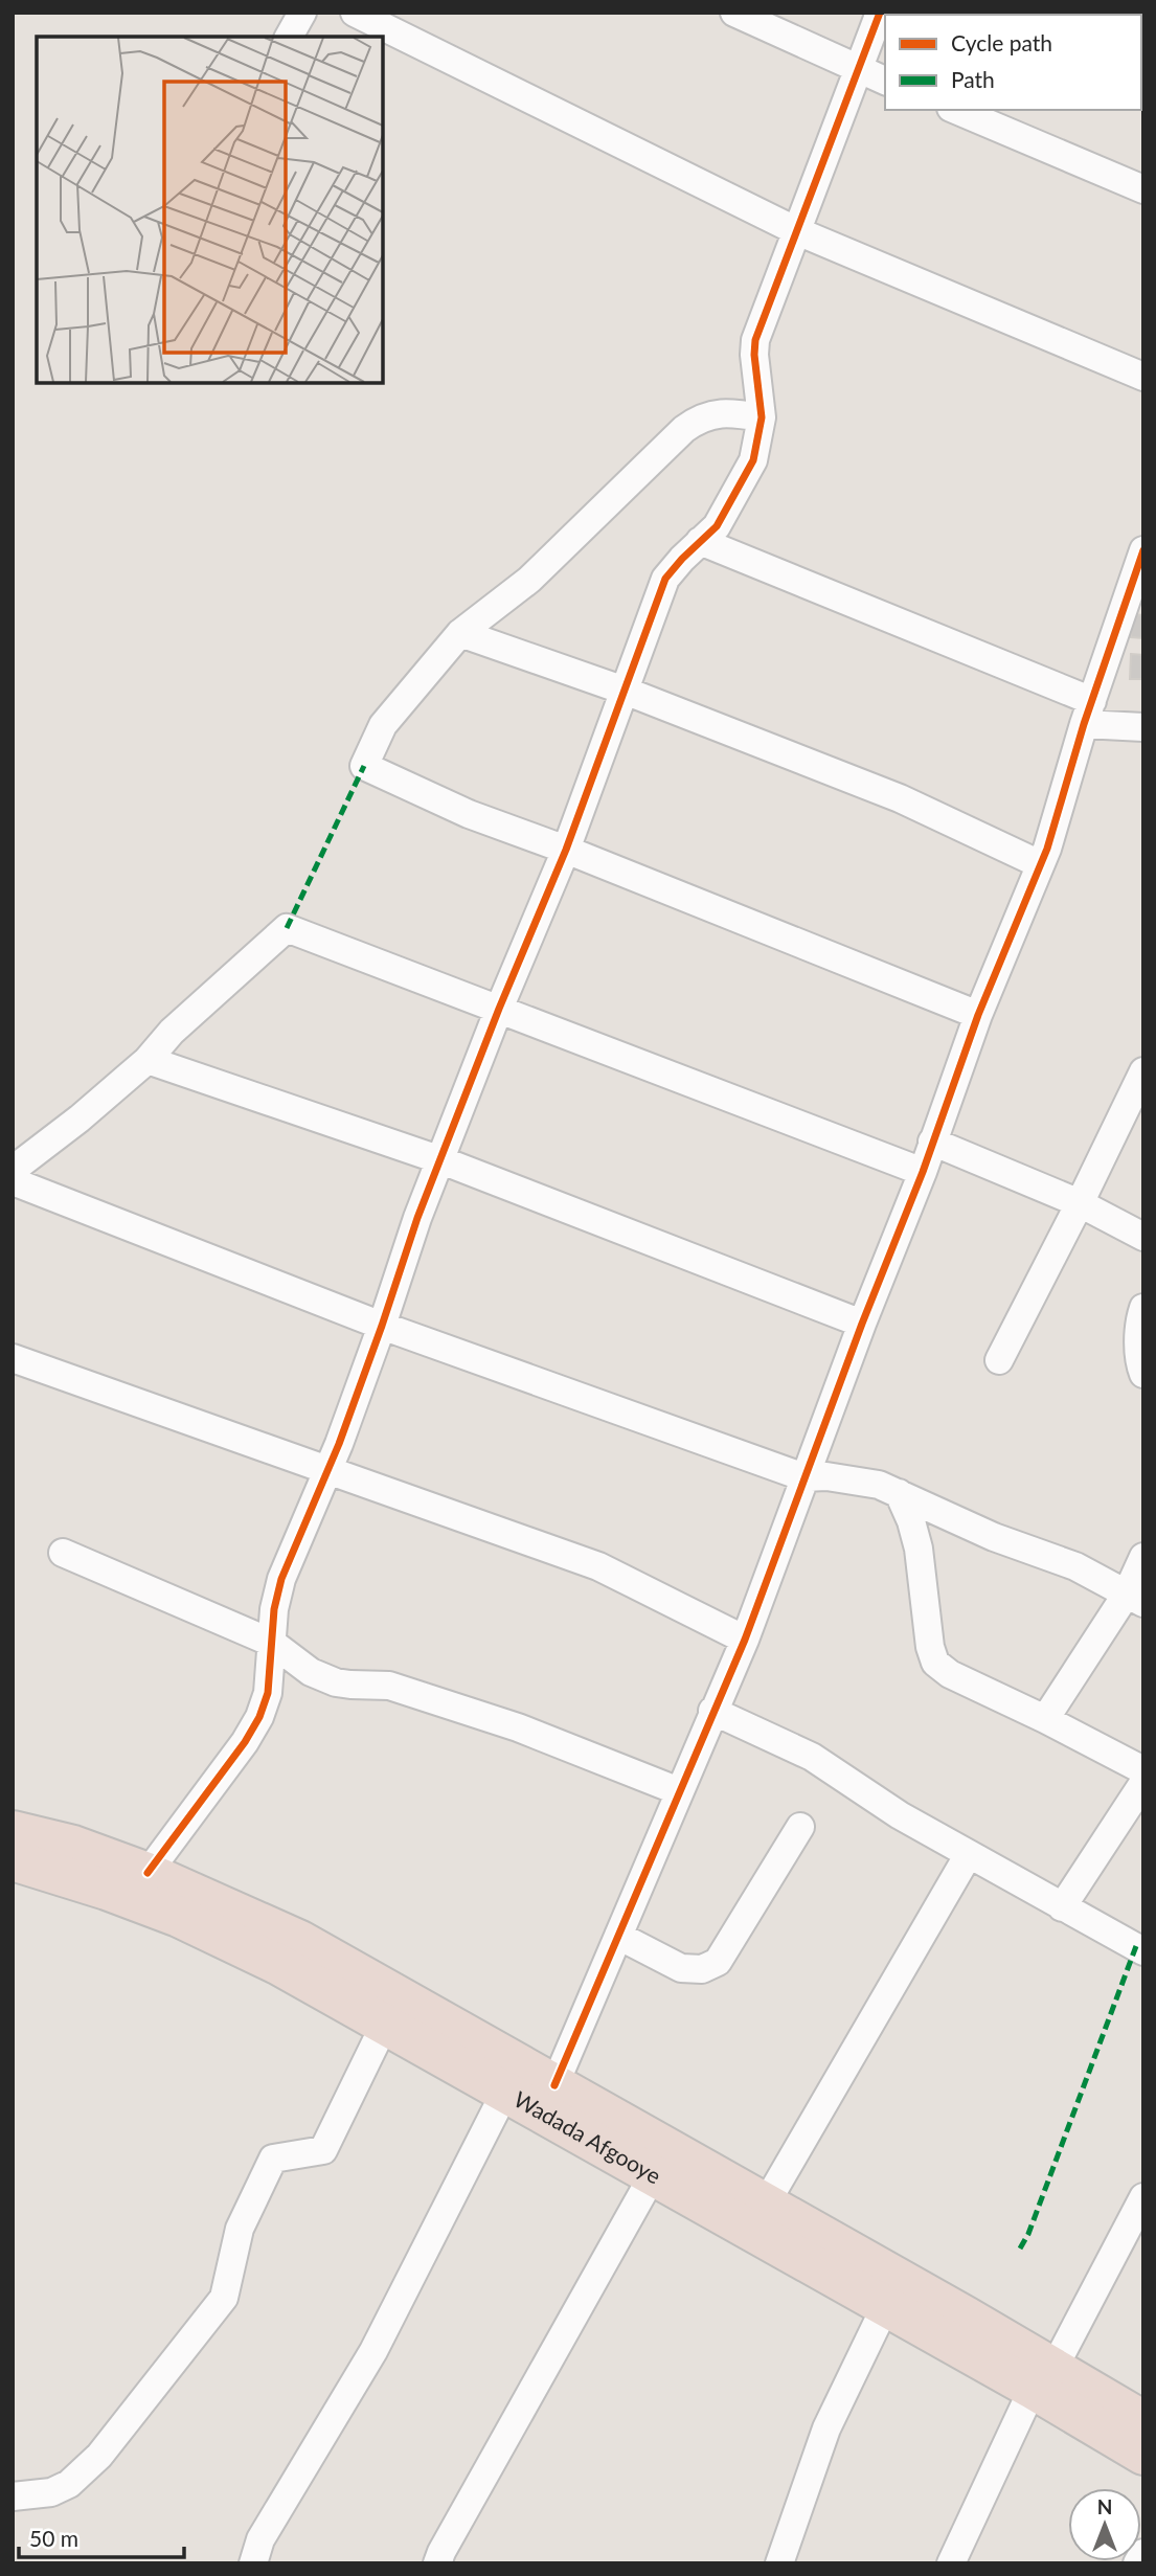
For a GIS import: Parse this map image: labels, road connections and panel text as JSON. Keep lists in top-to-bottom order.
{
  "streets": {
    "highway": ["Wadada Afgooye"]
  },
  "legend": ["Cycle path", "Path"],
  "scale_bar": "50 m",
  "north": "top"
}
